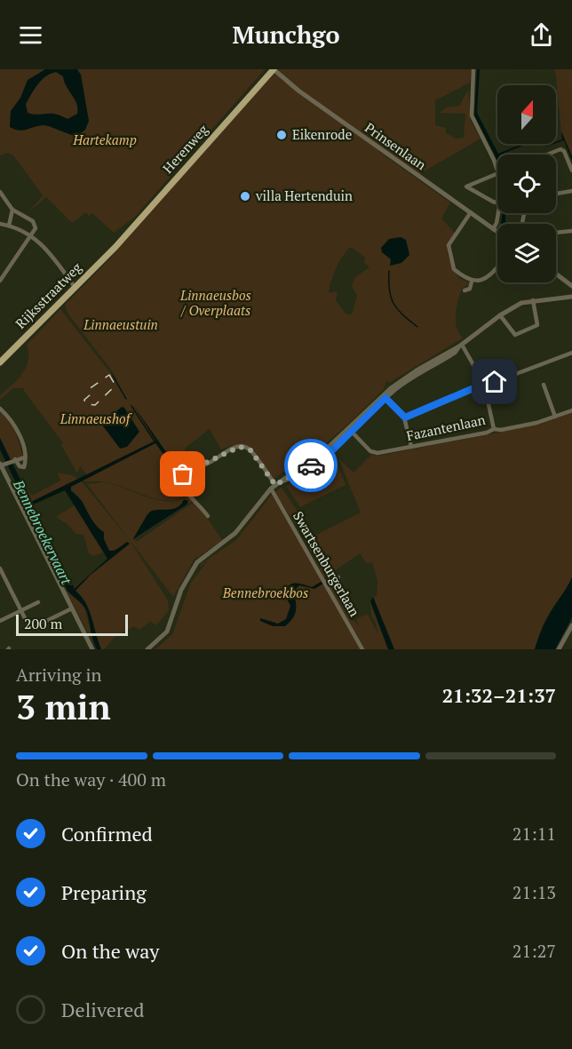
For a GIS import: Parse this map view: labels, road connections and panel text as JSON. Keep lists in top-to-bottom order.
{
  "streets": {
    "main road": ["Herenweg", "Rijksstraatweg"],
    "street": ["Prinsenlaan", "Fazantenlaan", "Swartsenburgerlaan"]
  },
  "crossings": [
    ["Prinsenlaan", "Herenweg"],
    ["Herenweg", "Rijksstraatweg"]
  ],
  "water": ["Bennebroekervaart"],
  "parks": [
    "Hartekamp",
    "Linnaeusbos / Overplaats",
    "Linnaeustuin",
    "Linnaeushof",
    "Bennebroekbos"
  ],
  "places": ["Eikenrode", "villa Hertenduin"],
  "scale_bar": "200 m",
  "north": "top",
  "page": {
    "header": "Munchgo",
    "scale": "200 m",
    "heading": ["3 min", "Arriving in", "21:32–21:37"],
    "bar": "On the way · 400 m",
    "list": [
      ["Confirmed", "21:11"],
      ["Preparing", "21:13"],
      ["On the way", "21:27"],
      "Delivered"
    ]
  }
}
